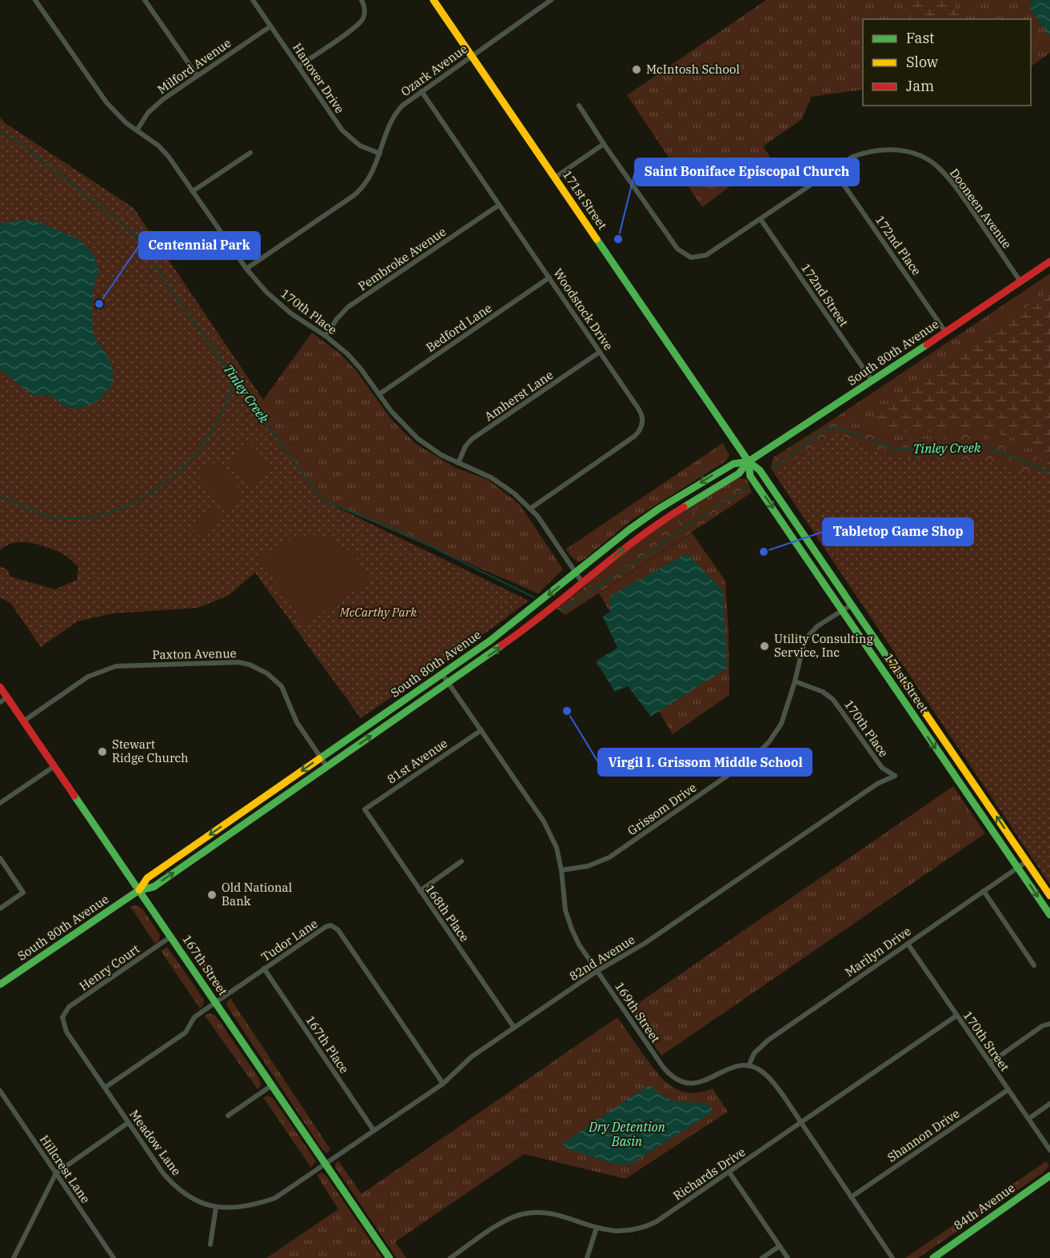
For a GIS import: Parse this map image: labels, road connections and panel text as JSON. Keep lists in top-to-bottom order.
{
  "streets": {
    "street": [
      "Milford Avenue",
      "Ozark Avenue",
      "Hanover Drive",
      "171st Street",
      "Dooneen Avenue",
      "172nd Place",
      "Pembroke Avenue",
      "172nd Street",
      "Woodstock Drive",
      "170th Place",
      "Bedford Lane",
      "South 80th Avenue",
      "Amherst Lane",
      "Paxton Avenue",
      "81st Avenue",
      "Grissom Drive",
      "168th Place",
      "Tudor Lane",
      "Marilyn Drive",
      "82nd Avenue",
      "167th Street",
      "Henry Court",
      "169th Street",
      "170th Street",
      "167th Place",
      "Shannon Drive",
      "Meadow Lane",
      "Hillcrest Lane",
      "Richards Drive",
      "84th Avenue"
    ]
  },
  "crossings": [
    ["Milford Avenue", "Hanover Drive"],
    ["Milford Avenue", "170th Place"],
    ["Ozark Avenue", "Hanover Drive"],
    ["Ozark Avenue", "171st Street"],
    ["Ozark Avenue", "Woodstock Drive"],
    ["Ozark Avenue", "170th Place"],
    ["171st Street", "South 80th Avenue"],
    ["171st Street", "Grissom Drive"],
    ["171st Street", "Marilyn Drive"],
    ["Dooneen Avenue", "172nd Place"],
    ["Dooneen Avenue", "172nd Street"],
    ["Dooneen Avenue", "South 80th Avenue"],
    ["172nd Place", "South 80th Avenue"],
    ["Pembroke Avenue", "Woodstock Drive"],
    ["Pembroke Avenue", "170th Place"],
    ["172nd Street", "South 80th Avenue"],
    ["Woodstock Drive", "170th Place"],
    ["Woodstock Drive", "Bedford Lane"],
    ["Woodstock Drive", "Amherst Lane"],
    ["170th Place", "Bedford Lane"],
    ["170th Place", "South 80th Avenue"],
    ["170th Place", "Amherst Lane"],
    ["170th Place", "Grissom Drive"],
    ["170th Place", "82nd Avenue"],
    ["South 80th Avenue", "Paxton Avenue"],
    ["South 80th Avenue", "167th Street"],
    ["South 80th Avenue", "169th Street"],
    ["Paxton Avenue", "167th Street"],
    ["81st Avenue", "168th Place"],
    ["81st Avenue", "169th Street"],
    ["Grissom Drive", "169th Street"],
    ["168th Place", "82nd Avenue"],
    ["Tudor Lane", "82nd Avenue"],
    ["Tudor Lane", "167th Street"],
    ["Tudor Lane", "167th Place"],
    ["Tudor Lane", "Meadow Lane"],
    ["Marilyn Drive", "169th Street"],
    ["Marilyn Drive", "170th Street"],
    ["82nd Avenue", "167th Street"],
    ["82nd Avenue", "169th Street"],
    ["82nd Avenue", "167th Place"],
    ["82nd Avenue", "Meadow Lane"],
    ["167th Street", "Henry Court"],
    ["167th Street", "Meadow Lane"],
    ["Henry Court", "Meadow Lane"],
    ["170th Street", "Shannon Drive"],
    ["170th Street", "Richards Drive"]
  ],
  "water": ["Tinley Creek", "Dry Detention Basin"],
  "parks": ["McCarthy Park"],
  "places": [
    "McIntosh School",
    "Saint Boniface Episcopal Church",
    "Centennial Park",
    "Tabletop Game Shop",
    "Utility Consulting Service, Inc",
    "Virgil I. Grissom Middle School",
    "Stewart Ridge Church",
    "Old National Bank"
  ],
  "legend": ["Fast", "Slow", "Jam"]
}
